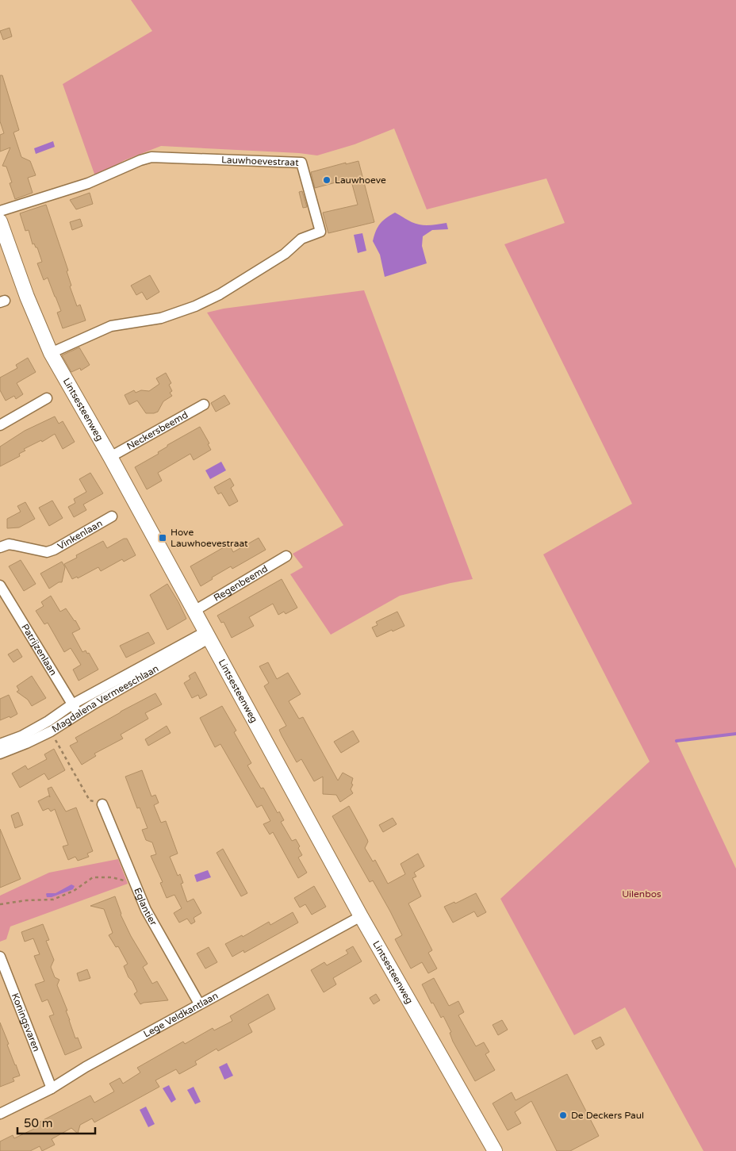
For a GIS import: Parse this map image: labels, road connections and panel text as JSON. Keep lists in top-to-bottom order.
{
  "streets": {
    "street": [
      "Lauwhoevestraat",
      "Lintsesteenweg",
      "Neckersbeemd",
      "Vinkenlaan",
      "Regenbeemd",
      "Patrijzenlaan",
      "Magdalena Vermeeschlaan",
      "Eglantier",
      "Lege Veldkantlaan",
      "Koningsvaren"
    ]
  },
  "crossings": [
    ["Lauwhoevestraat", "Lintsesteenweg"],
    ["Lintsesteenweg", "Neckersbeemd"],
    ["Lintsesteenweg", "Regenbeemd"],
    ["Lintsesteenweg", "Magdalena Vermeeschlaan"],
    ["Lintsesteenweg", "Lege Veldkantlaan"],
    ["Patrijzenlaan", "Magdalena Vermeeschlaan"],
    ["Eglantier", "Lege Veldkantlaan"],
    ["Lege Veldkantlaan", "Koningsvaren"]
  ],
  "parks": ["Uilenbos"],
  "places": {
    "other": ["Lauwhoeve", "De Deckers Paul"],
    "transit": ["Hove Lauwhoevestraat"]
  },
  "scale_bar": "50 m"
}
